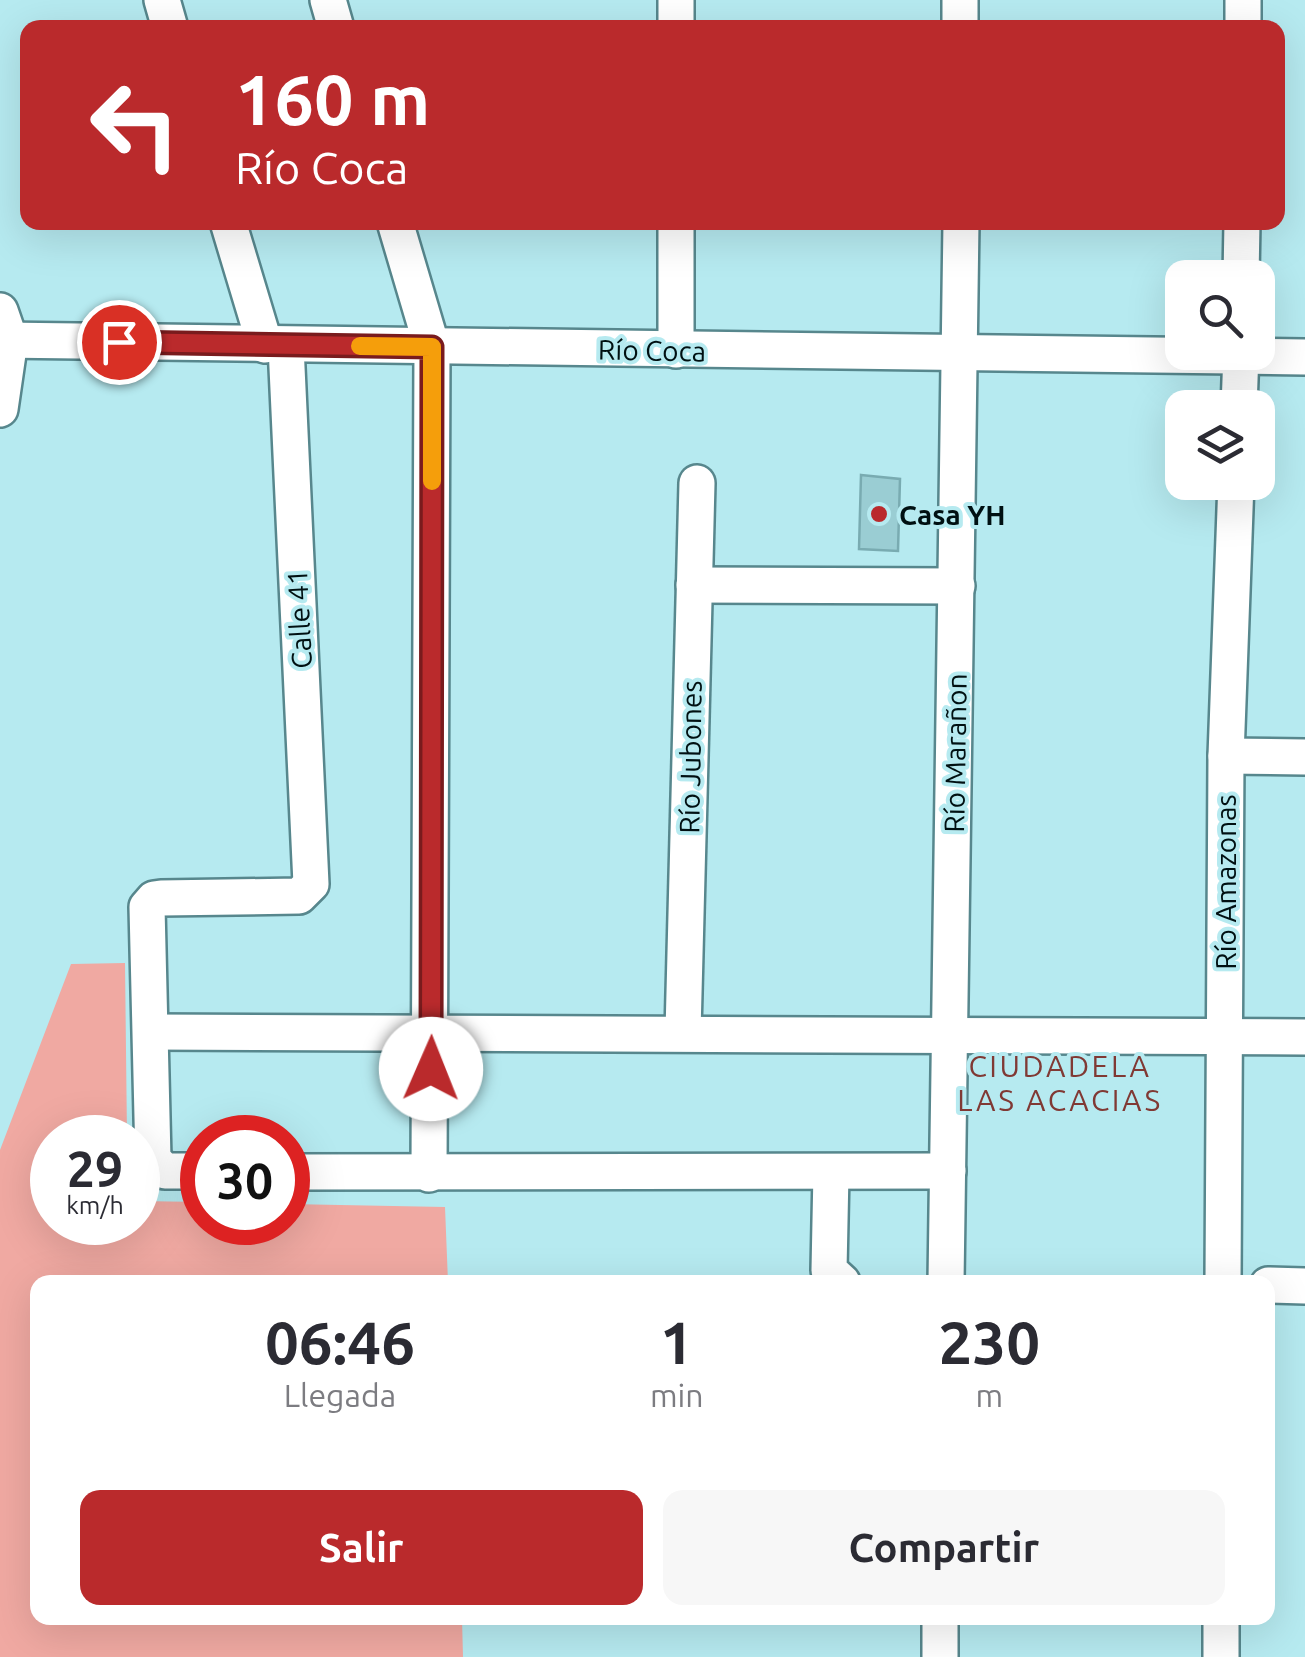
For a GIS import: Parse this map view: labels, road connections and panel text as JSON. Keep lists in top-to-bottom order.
{
  "streets": {
    "street": [
      "Río Coca",
      "Calle 41",
      "Río Marañon",
      "Río Jubones",
      "Río Amazonas"
    ]
  },
  "crossings": [
    ["Río Coca", "Calle 41"],
    ["Río Coca", "Río Marañon"]
  ],
  "districts": ["CIUDADELA LAS ACACIAS"],
  "places": ["Casa YH"],
  "page": {
    "turn": ["160 m", "Río Coca"],
    "speed": "29 km/h",
    "limit": "30",
    "eta": [
      "06:46",
      "Llegada",
      "1",
      "min",
      "230",
      "m"
    ],
    "buttons": ["Salir", "Compartir"]
  }
}
